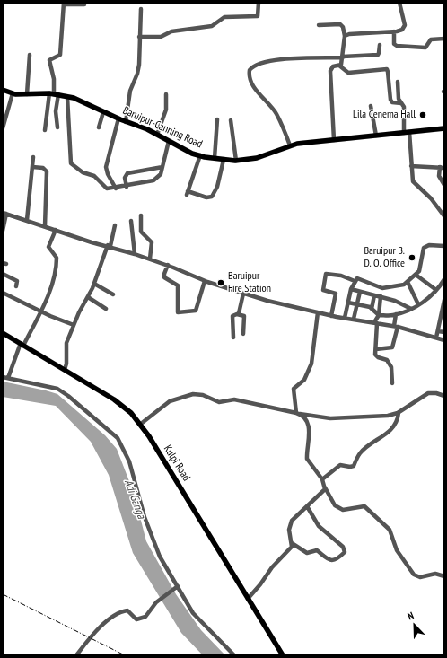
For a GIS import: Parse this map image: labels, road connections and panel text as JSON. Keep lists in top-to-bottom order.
{
  "streets": {
    "main road": ["Baruipur-Canning Road", "Kulpi Road"]
  },
  "water": ["Adi Ganga"],
  "places": ["Lila Cenema Hall", "Baruipur B. D. O. Office", "Baruipur Fire Station"],
  "north": "top left"
}
